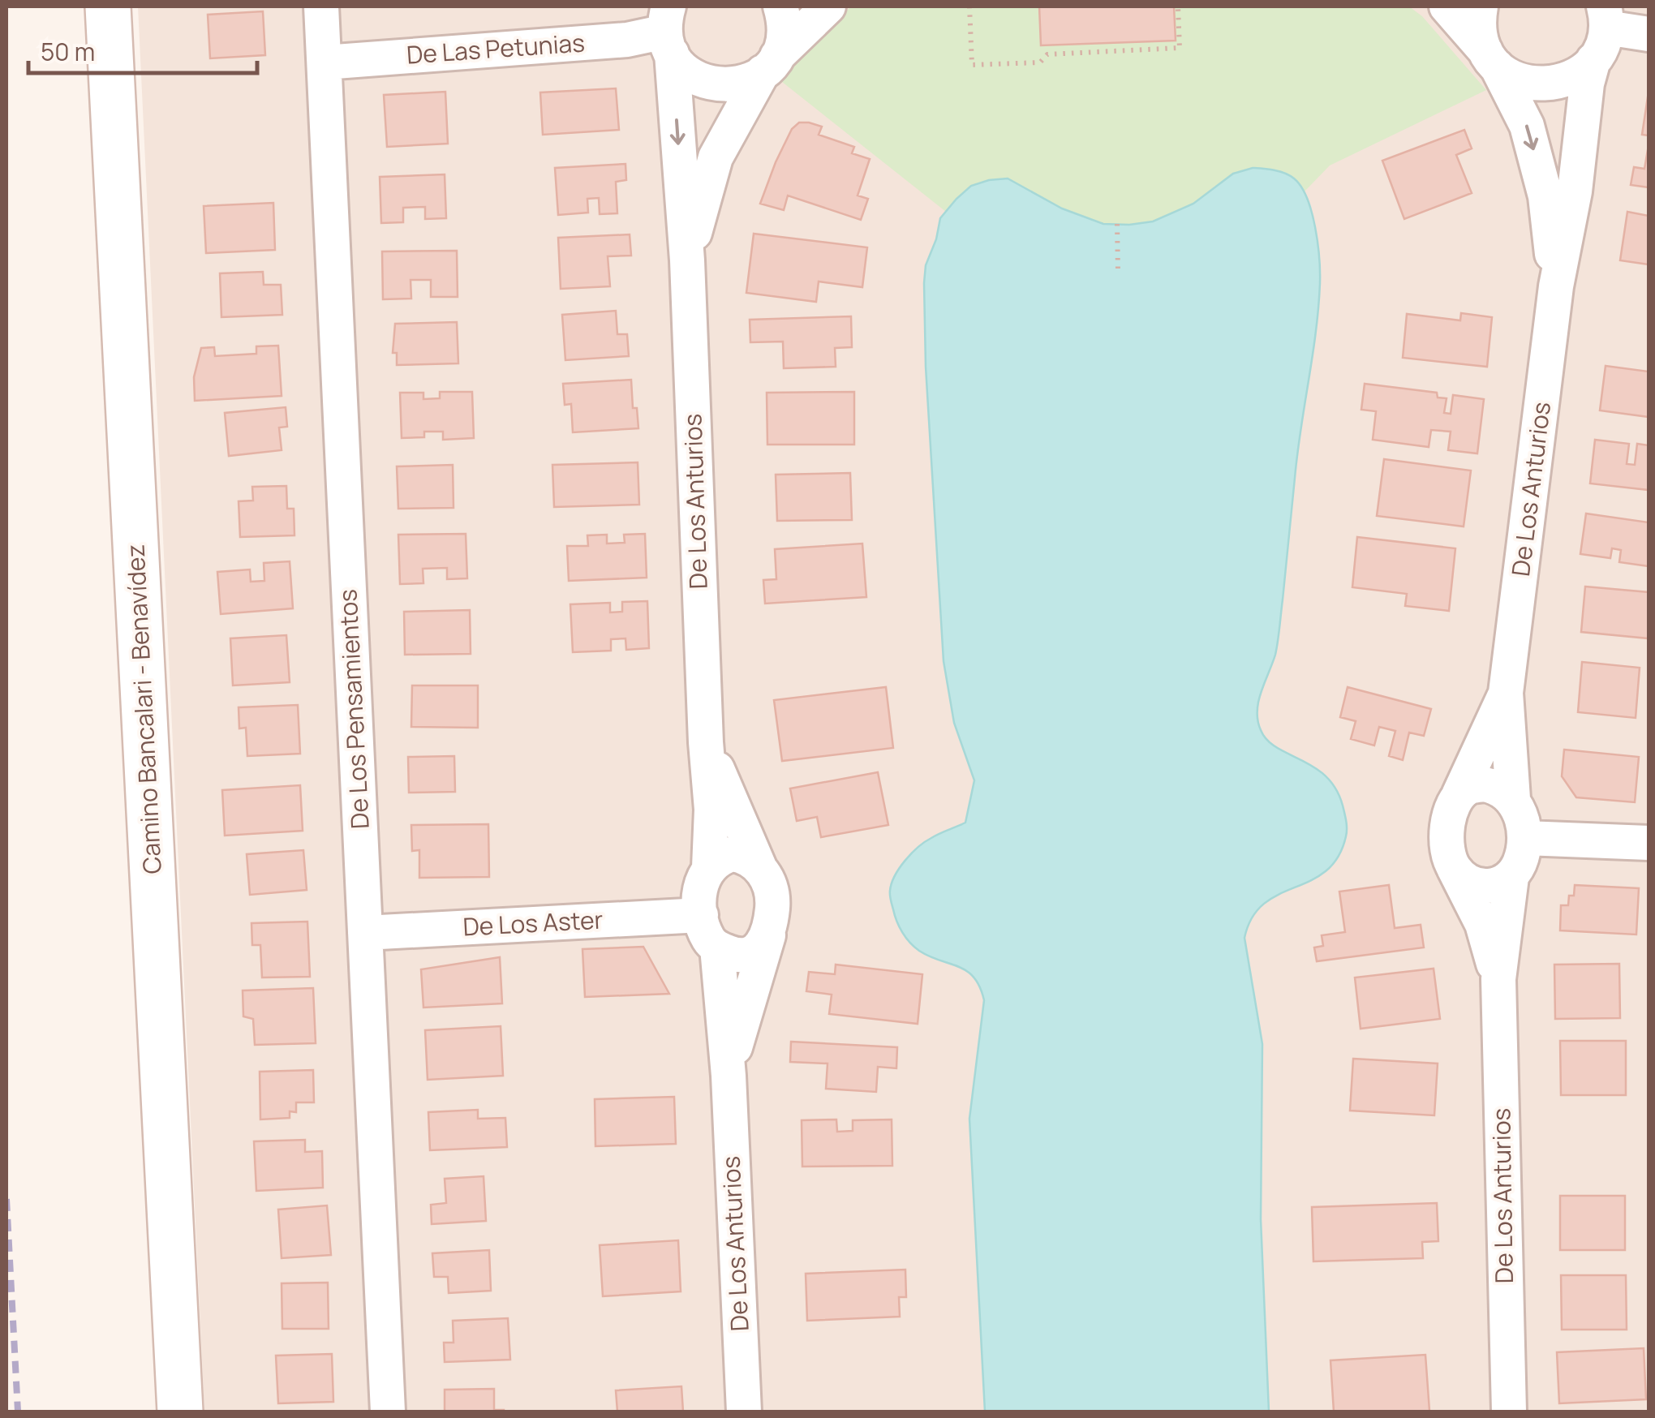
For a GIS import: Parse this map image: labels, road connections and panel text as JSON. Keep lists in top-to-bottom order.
{
  "streets": {
    "main road": ["Camino Bancalari - Benavídez"],
    "street": [
      "De Las Petunias",
      "De Los Anturios",
      "De Los Pensamientos",
      "De Los Aster"
    ]
  },
  "crossings": [
    ["De Las Petunias", "De Los Anturios"],
    ["De Las Petunias", "De Los Pensamientos"],
    ["De Los Anturios", "De Los Aster"],
    ["De Los Pensamientos", "De Los Aster"]
  ],
  "scale_bar": "50 m"
}
